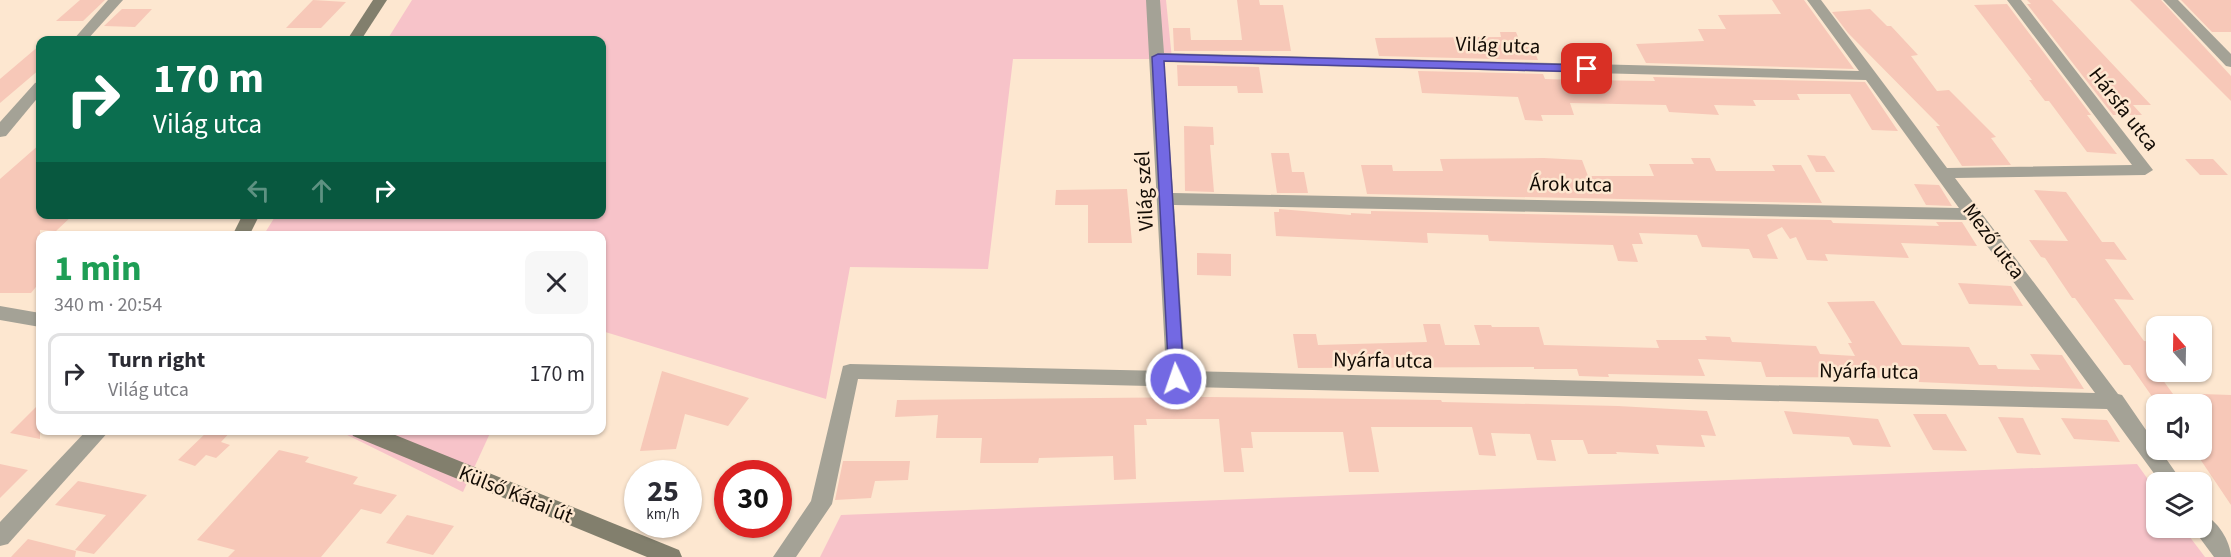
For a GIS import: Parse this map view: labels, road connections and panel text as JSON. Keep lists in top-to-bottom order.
{
  "streets": {
    "main road": ["Külső Kátai út"],
    "street": [
      "Világ utca",
      "Hársfa utca",
      "Árok utca",
      "Világ szél",
      "Mező utca",
      "Nyárfa utca"
    ]
  },
  "crossings": [
    ["Világ utca", "Világ szél"],
    ["Világ utca", "Mező utca"],
    ["Hársfa utca", "Mező utca"],
    ["Árok utca", "Világ szél"],
    ["Árok utca", "Mező utca"],
    ["Világ szél", "Nyárfa utca"],
    ["Mező utca", "Nyárfa utca"]
  ],
  "north": "top",
  "page": {
    "turn": ["170 m", "Világ utca"],
    "heading": ["1 min", "340 m · 20:54"],
    "list": [
      {
        "name": "Turn right",
        "note": "Világ utca",
        "value": "170 m"
      }
    ],
    "speed": "25 km/h",
    "limit": "30"
  }
}
